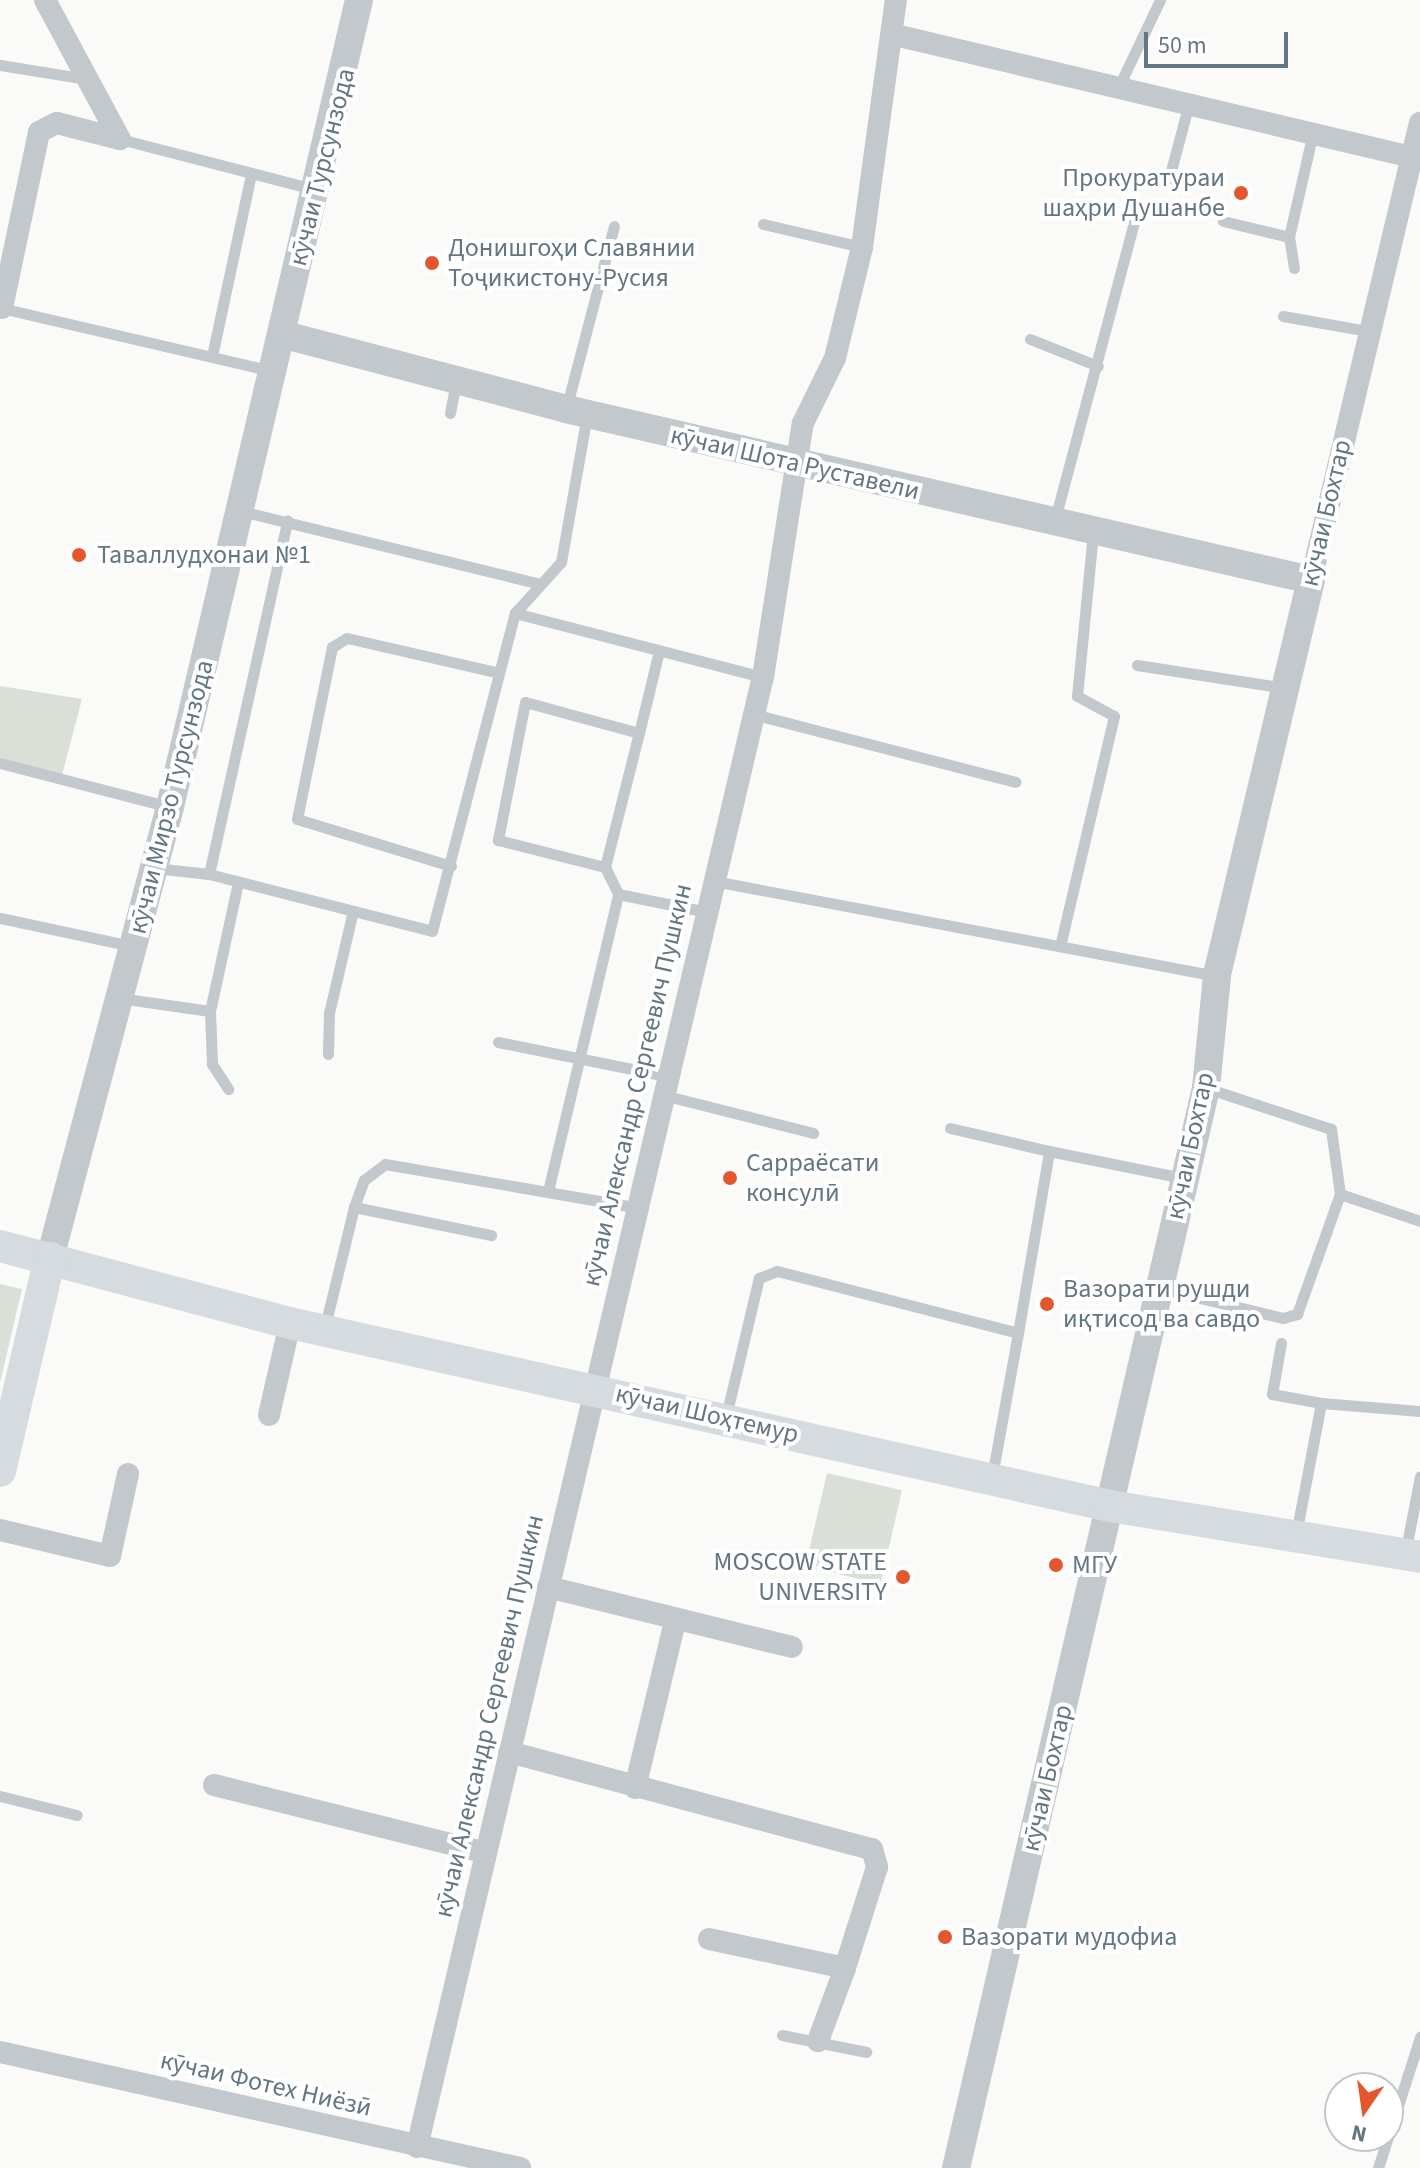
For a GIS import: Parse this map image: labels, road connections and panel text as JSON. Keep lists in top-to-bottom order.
{
  "streets": {
    "main road": ["кӯчаи Шоҳтемур"],
    "street": [
      "кӯчаи Турсунзода",
      "кӯчаи Шота Руставели",
      "кӯчаи Бохтар",
      "кӯчаи Мирзо Турсунзода",
      "кӯчаи Александр Сергеевич Пушкин",
      "кӯчаи Фотех Ниёзӣ"
    ]
  },
  "crossings": [
    ["кӯчаи Турсунзода", "кӯчаи Шота Руставели"],
    ["кӯчаи Турсунзода", "кӯчаи Мирзо Турсунзода"],
    ["кӯчаи Шота Руставели", "кӯчаи Бохтар"],
    ["кӯчаи Шота Руставели", "кӯчаи Мирзо Турсунзода"],
    ["кӯчаи Шота Руставели", "кӯчаи Александр Сергеевич Пушкин"],
    ["кӯчаи Бохтар", "кӯчаи Шоҳтемур"],
    ["кӯчаи Мирзо Турсунзода", "кӯчаи Шоҳтемур"],
    ["кӯчаи Александр Сергеевич Пушкин", "кӯчаи Шоҳтемур"],
    ["кӯчаи Александр Сергеевич Пушкин", "кӯчаи Фотех Ниёзӣ"]
  ],
  "places": [
    "Прокуратураи шаҳри Душанбе",
    "Донишгоҳи Славянии Тоҷикистону-Русия",
    "Таваллудхонаи №1",
    "Сарраёсати консулӣ",
    "Вазорати рушди иқтисод ва савдо",
    "МГУ",
    "MOSCOW STATE UNIVERSITY",
    "Вазорати мудофиа"
  ],
  "scale_bar": "50 m",
  "north": "bottom"
}
